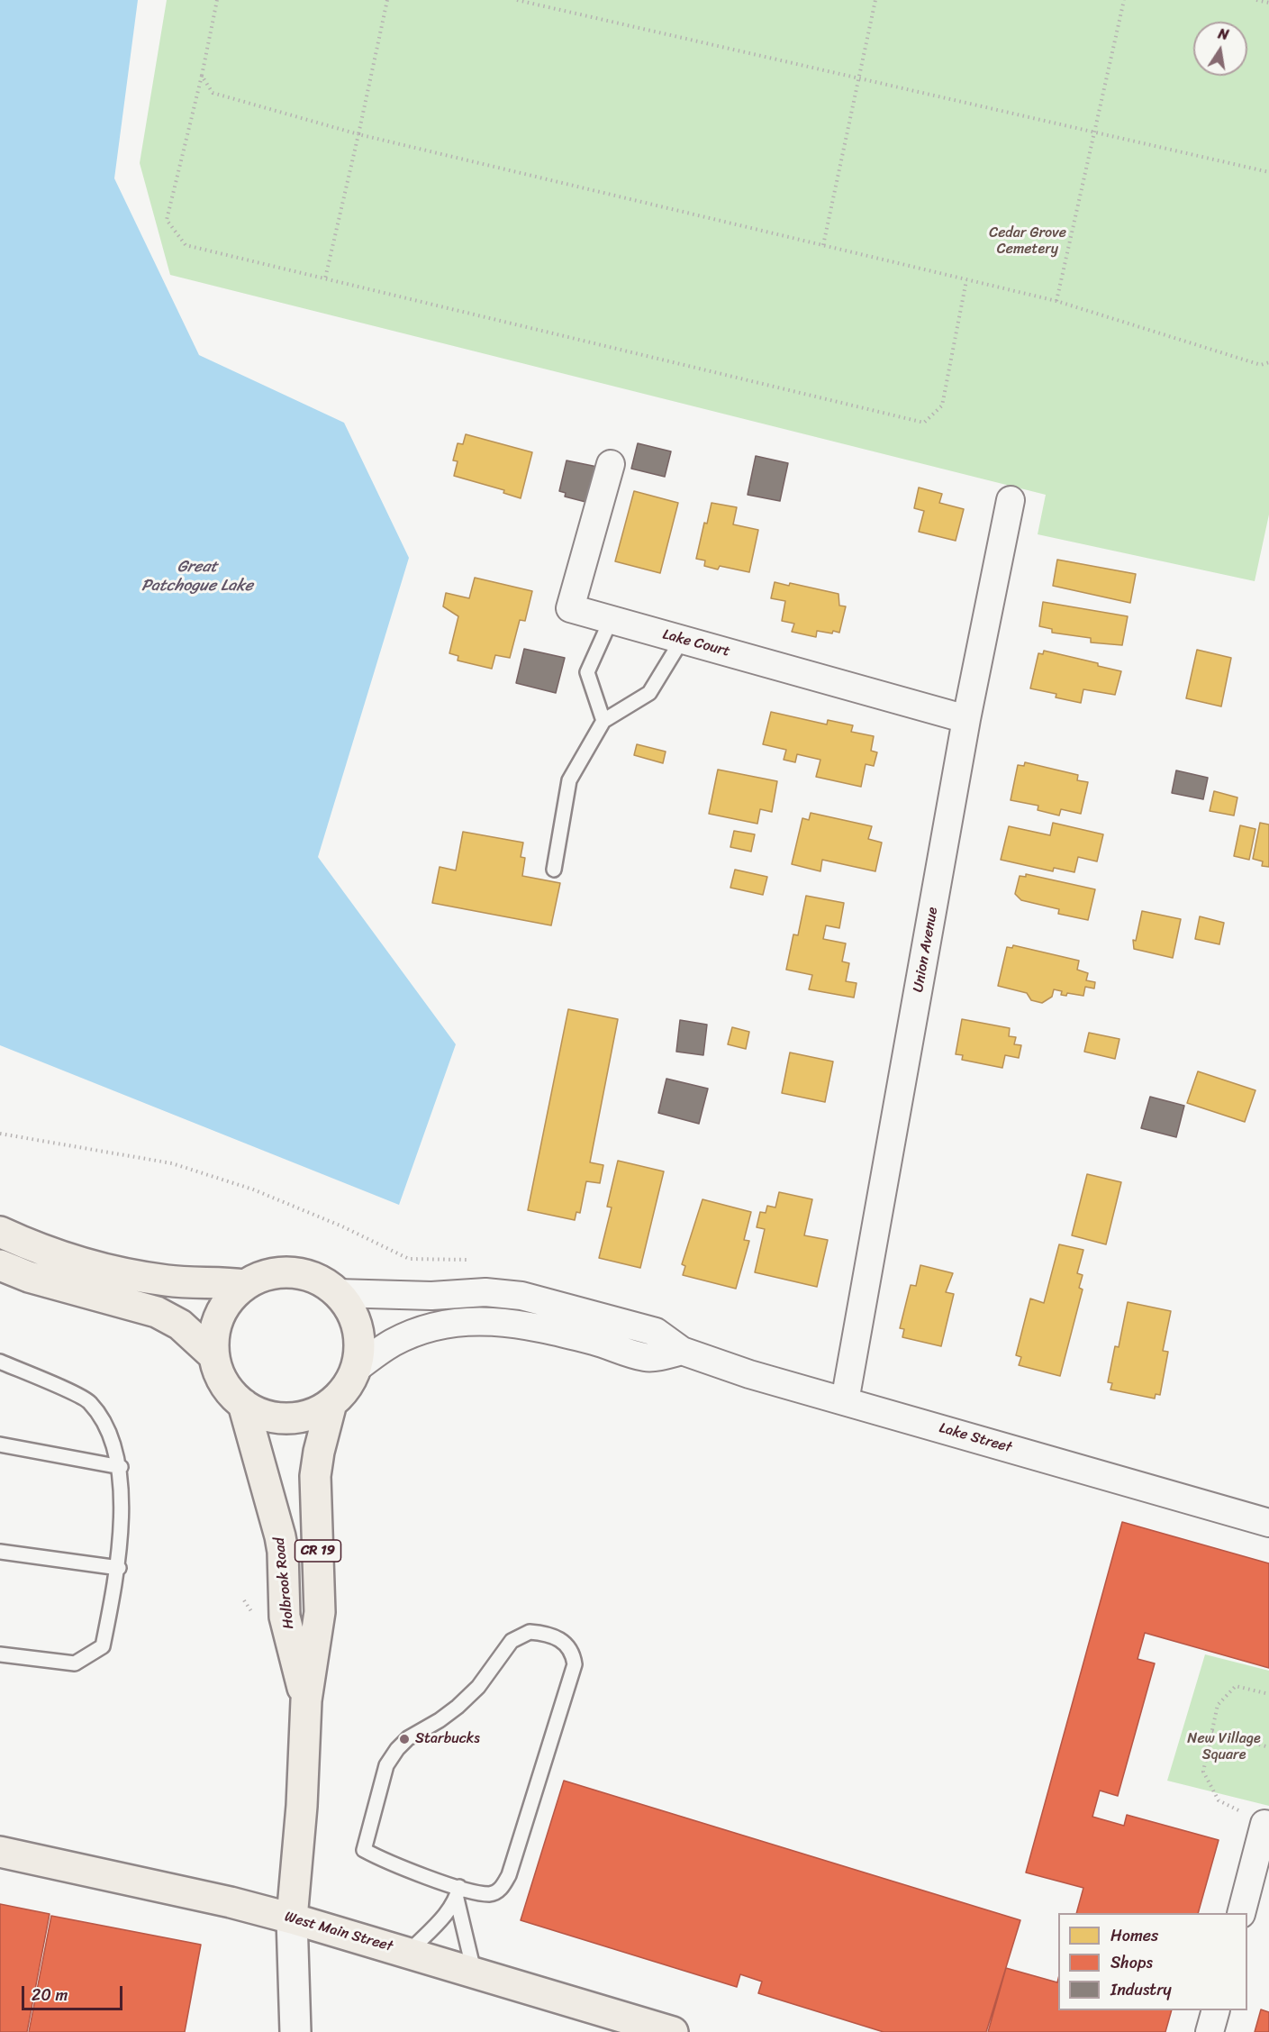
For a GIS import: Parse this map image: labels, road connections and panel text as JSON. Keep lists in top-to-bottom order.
{
  "streets": {
    "main road": ["CR 19", "Holbrook Road", "West Main Street"],
    "street": ["Lake Court", "Union Avenue", "Lake Street"]
  },
  "crossings": [
    ["Lake Court", "Union Avenue"],
    ["Union Avenue", "Lake Street"],
    ["CR 19", "Holbrook Road"],
    ["CR 19", "West Main Street"],
    ["Holbrook Road", "West Main Street"]
  ],
  "water": ["Great Patchogue Lake"],
  "parks": ["Cedar Grove Cemetery", "New Village Square"],
  "places": ["Starbucks"],
  "legend": ["Homes", "Shops", "Industry"],
  "scale_bar": "20 m",
  "north": "top"
}
